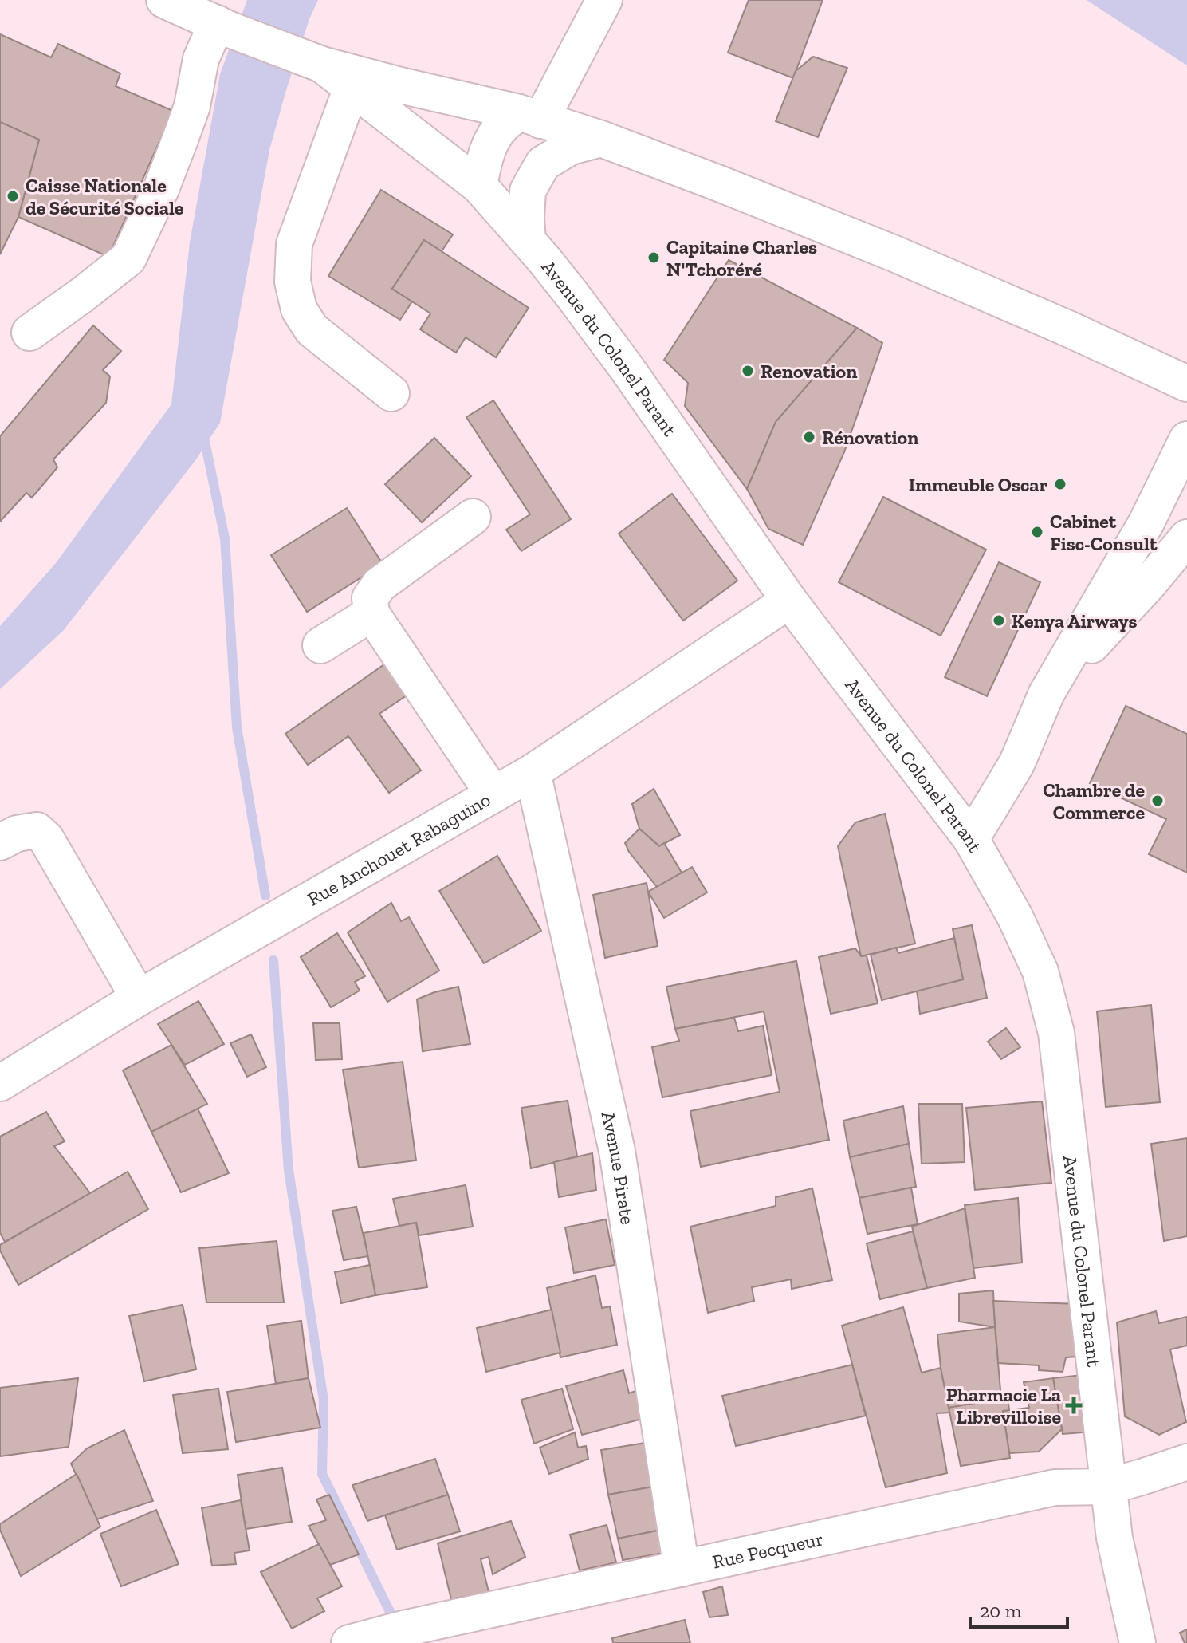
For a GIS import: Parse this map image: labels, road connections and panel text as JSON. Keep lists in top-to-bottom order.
{
  "streets": {
    "street": [
      "Avenue du Colonel Parant",
      "Rue Anchouet Rabaguino",
      "Avenue Pirate",
      "Rue Pecqueur"
    ]
  },
  "crossings": [
    ["Avenue du Colonel Parant", "Rue Anchouet Rabaguino"],
    ["Avenue du Colonel Parant", "Rue Pecqueur"],
    ["Rue Anchouet Rabaguino", "Avenue Pirate"],
    ["Avenue Pirate", "Rue Pecqueur"]
  ],
  "places": {
    "other": [
      "Caisse Nationale de Sécurité Sociale",
      "Capitaine Charles N'Tchoréré",
      "Renovation",
      "Rénovation",
      "Immeuble Oscar",
      "Cabinet Fisc-Consult",
      "Kenya Airways",
      "Chambre de Commerce"
    ],
    "health": ["Pharmacie La Librevilloise"]
  },
  "scale_bar": "20 m"
}
